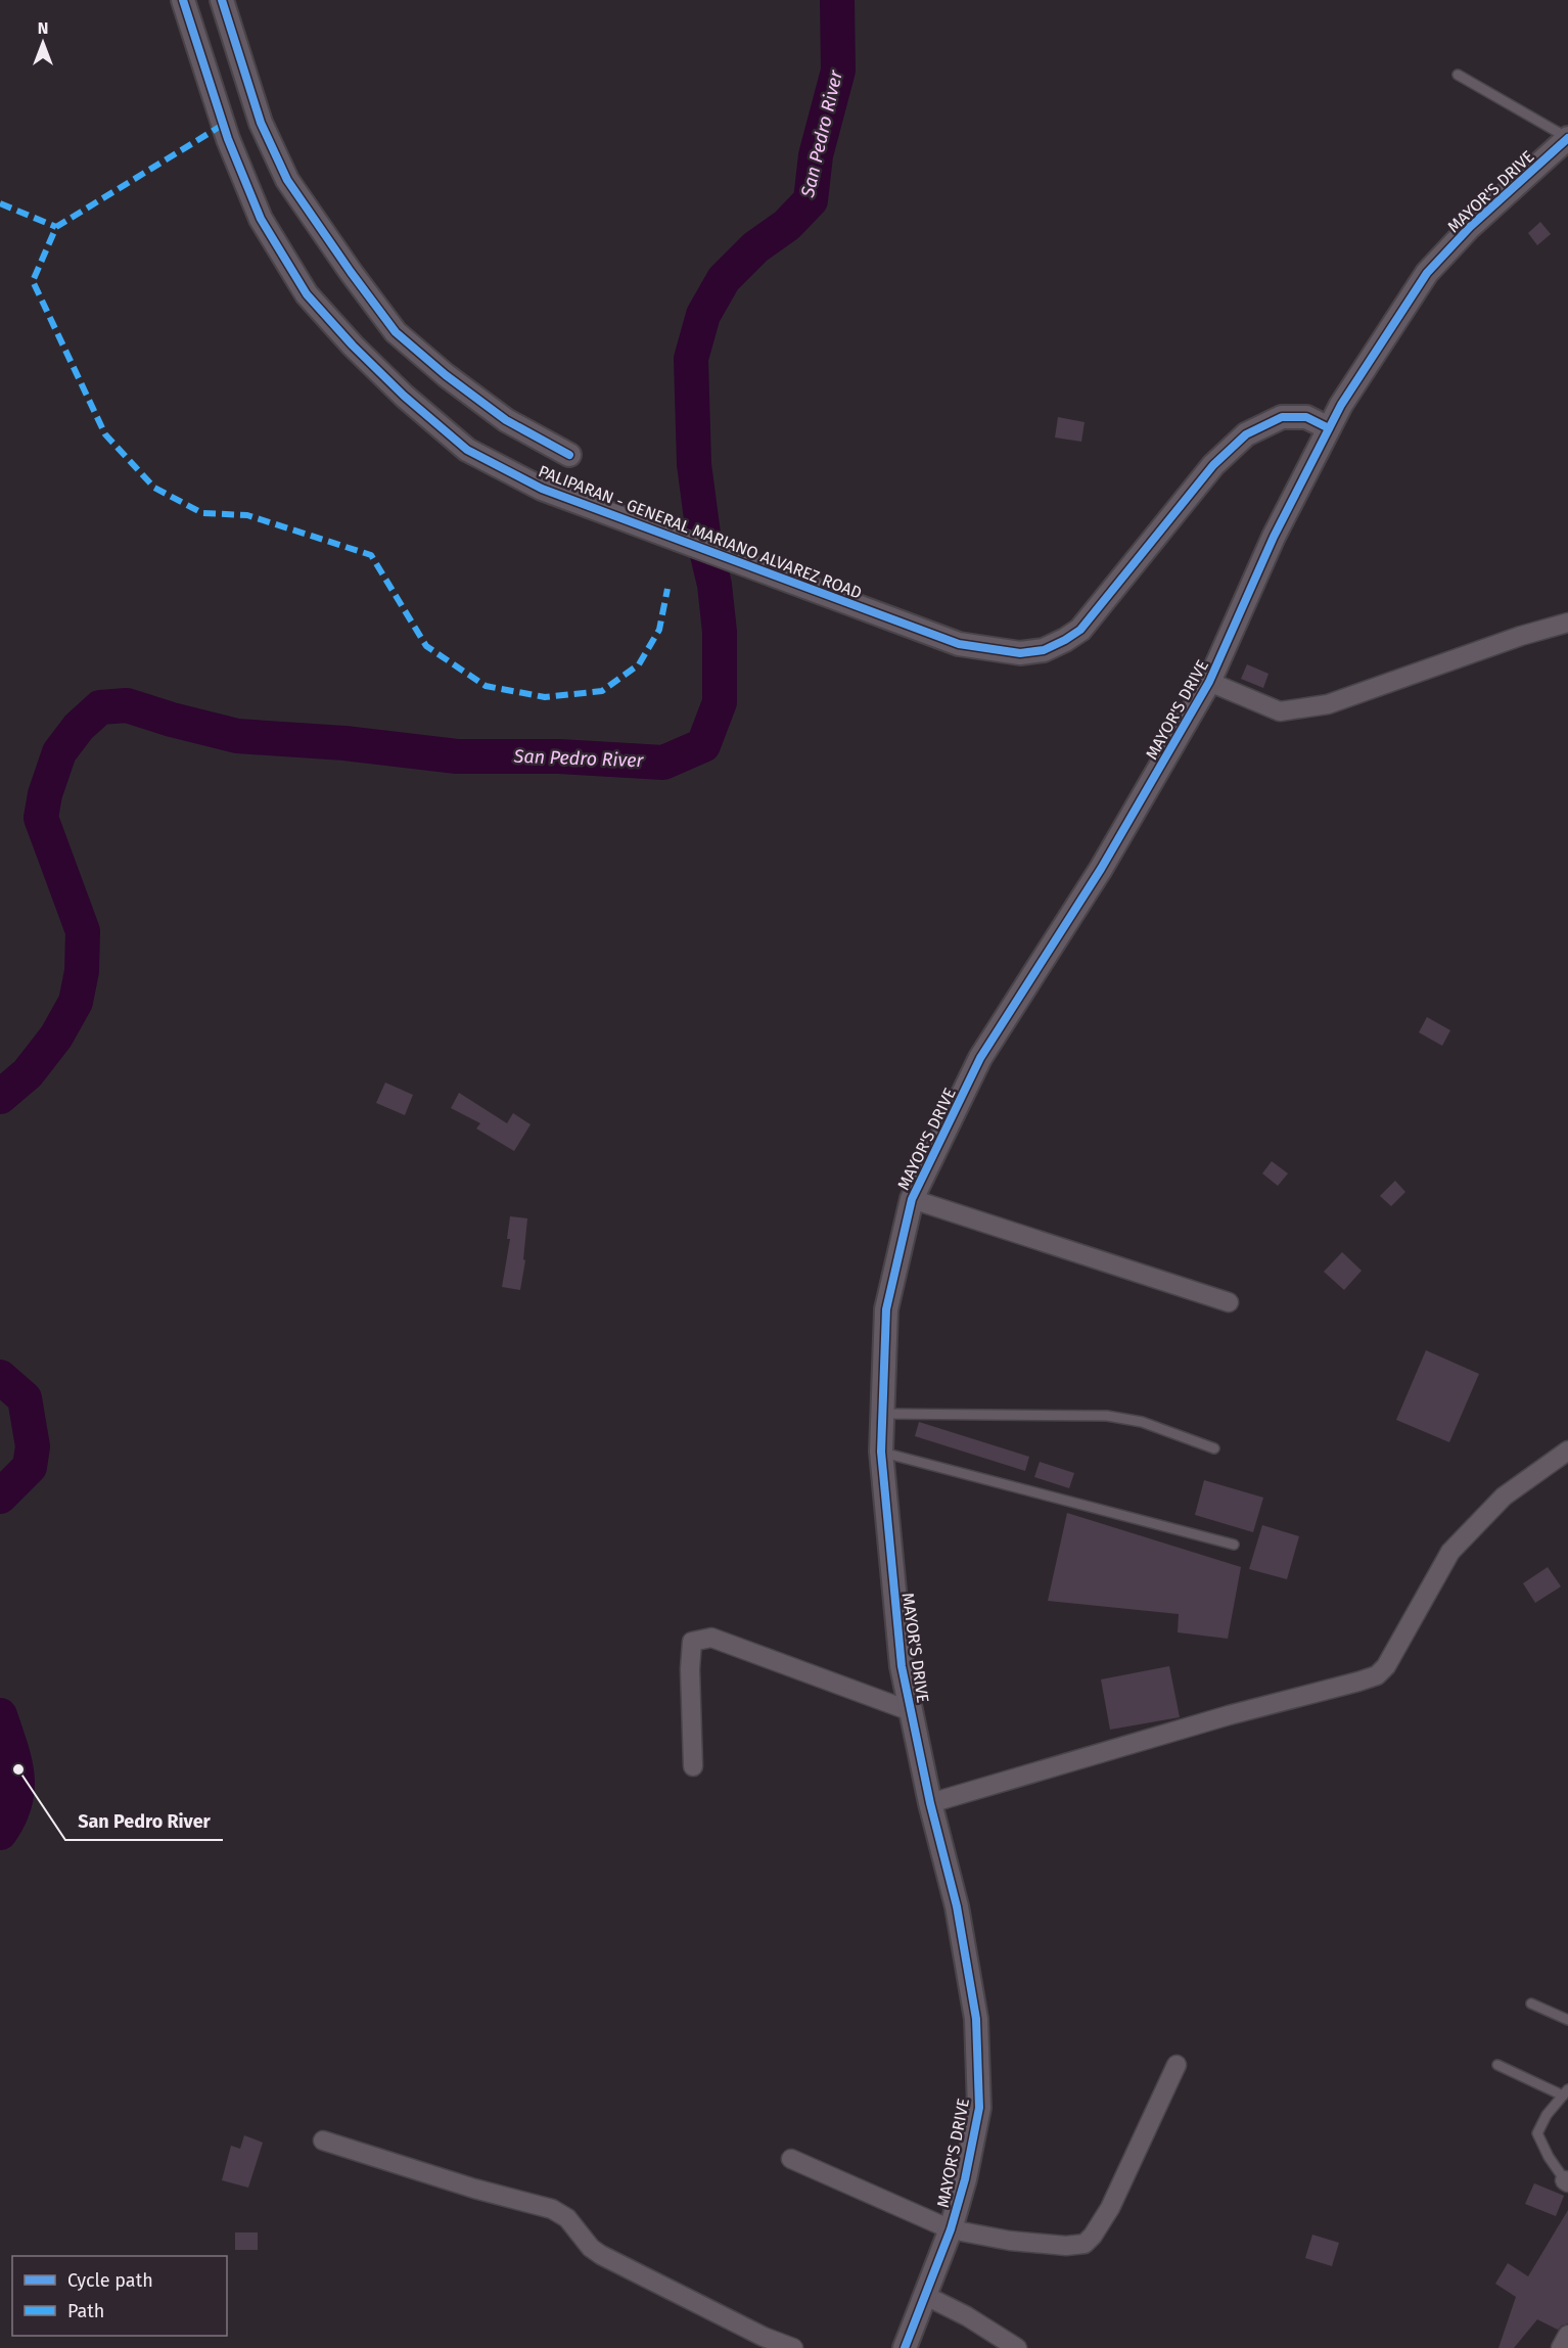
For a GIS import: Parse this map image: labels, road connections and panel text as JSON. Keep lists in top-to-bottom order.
{
  "streets": {
    "street": ["MAYOR'S DRIVE", "PALIPARAN - GENERAL MARIANO ALVAREZ ROAD"]
  },
  "crossings": [
    ["MAYOR'S DRIVE", "PALIPARAN - GENERAL MARIANO ALVAREZ ROAD"]
  ],
  "water": ["San Pedro River"],
  "places": ["San Pedro River"],
  "legend": ["Cycle path", "Path"],
  "north": "top"
}
